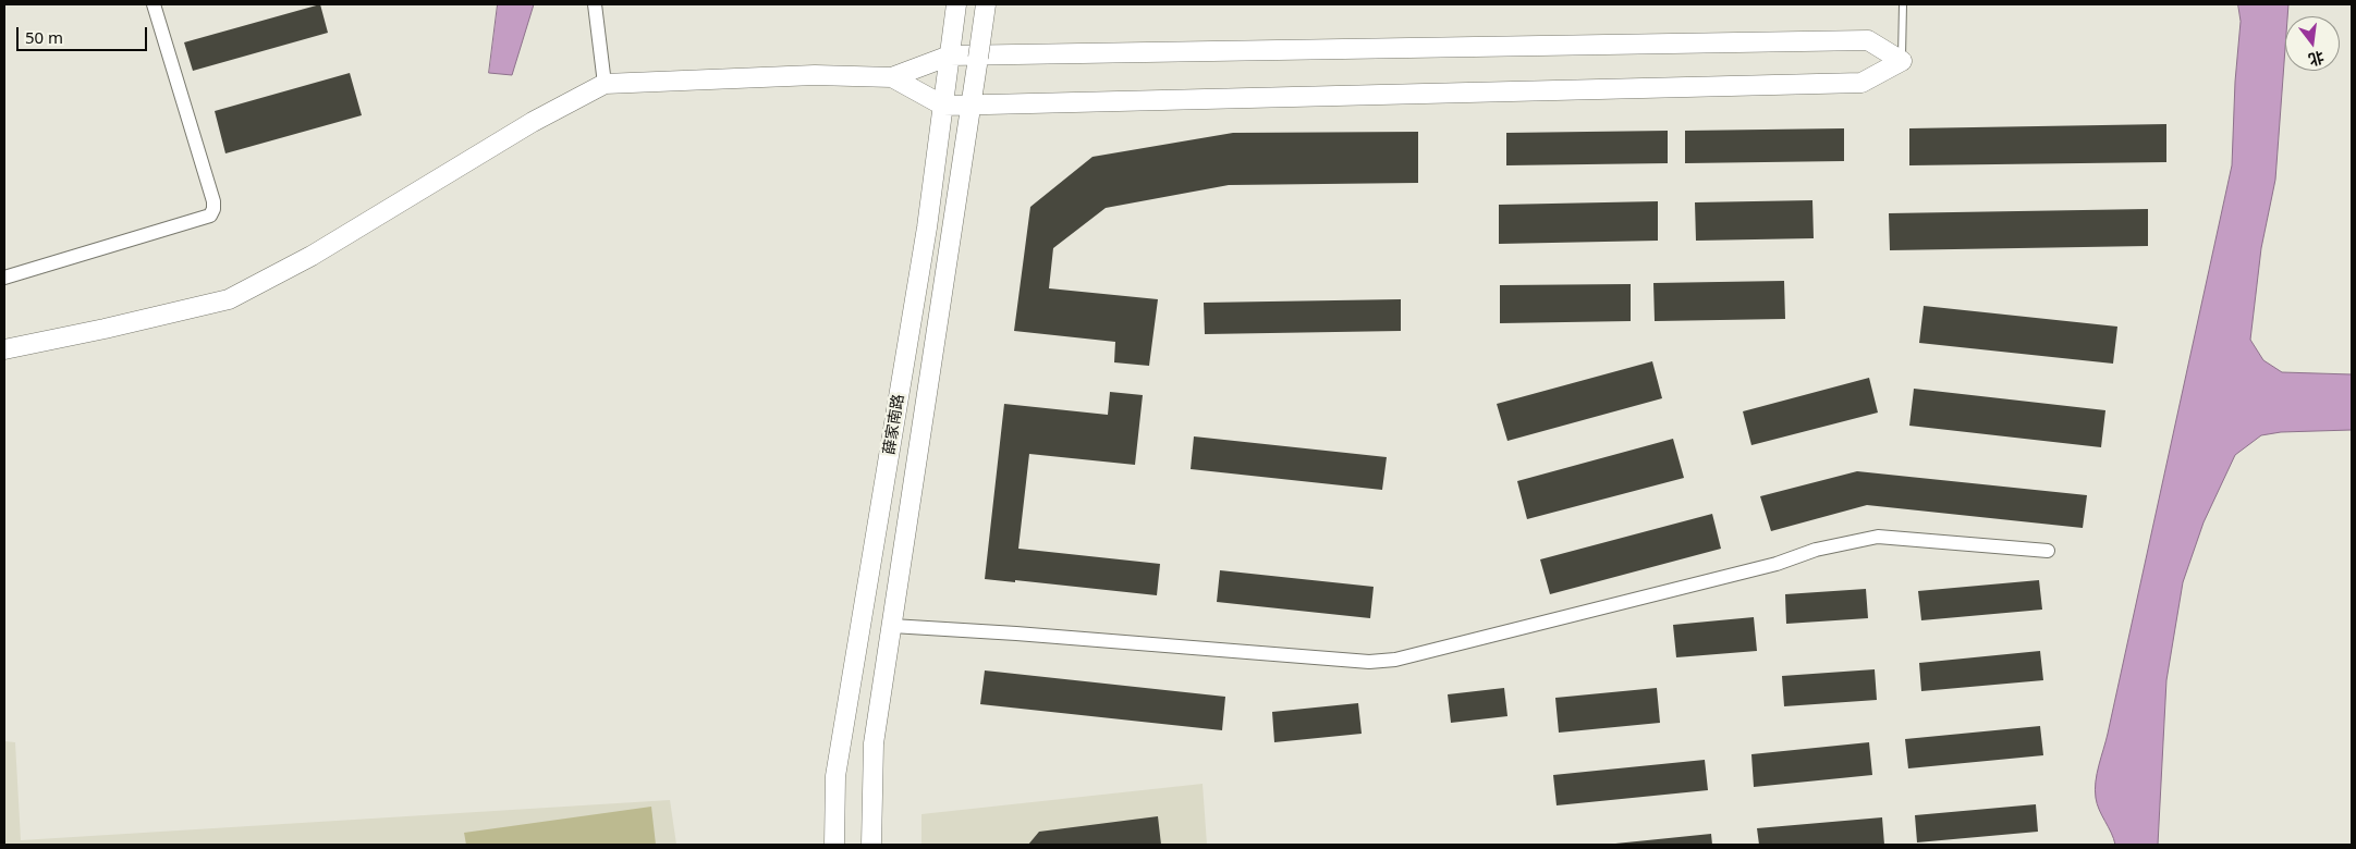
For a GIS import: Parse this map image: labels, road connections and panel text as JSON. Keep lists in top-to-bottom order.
{
  "streets": {
    "street": ["薛家南路"]
  },
  "scale_bar": "50 m",
  "north": "bottom"
}
